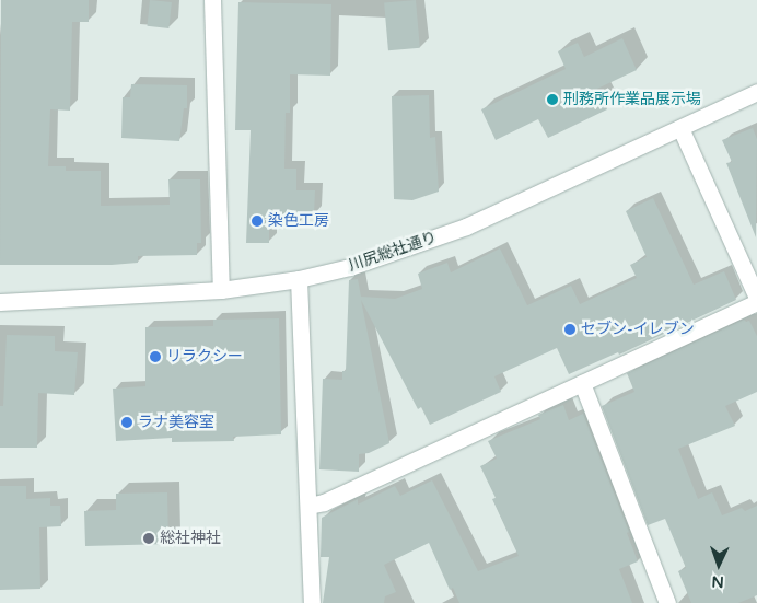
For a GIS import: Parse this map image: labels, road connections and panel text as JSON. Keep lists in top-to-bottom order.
{
  "streets": {
    "street": ["川尻総社通り"]
  },
  "places": [
    "刑務所作業品展示場",
    "染色工房",
    "セブン-イレブン",
    "リラクシー",
    "ラナ美容室",
    "総社神社"
  ],
  "north": "bottom"
}
